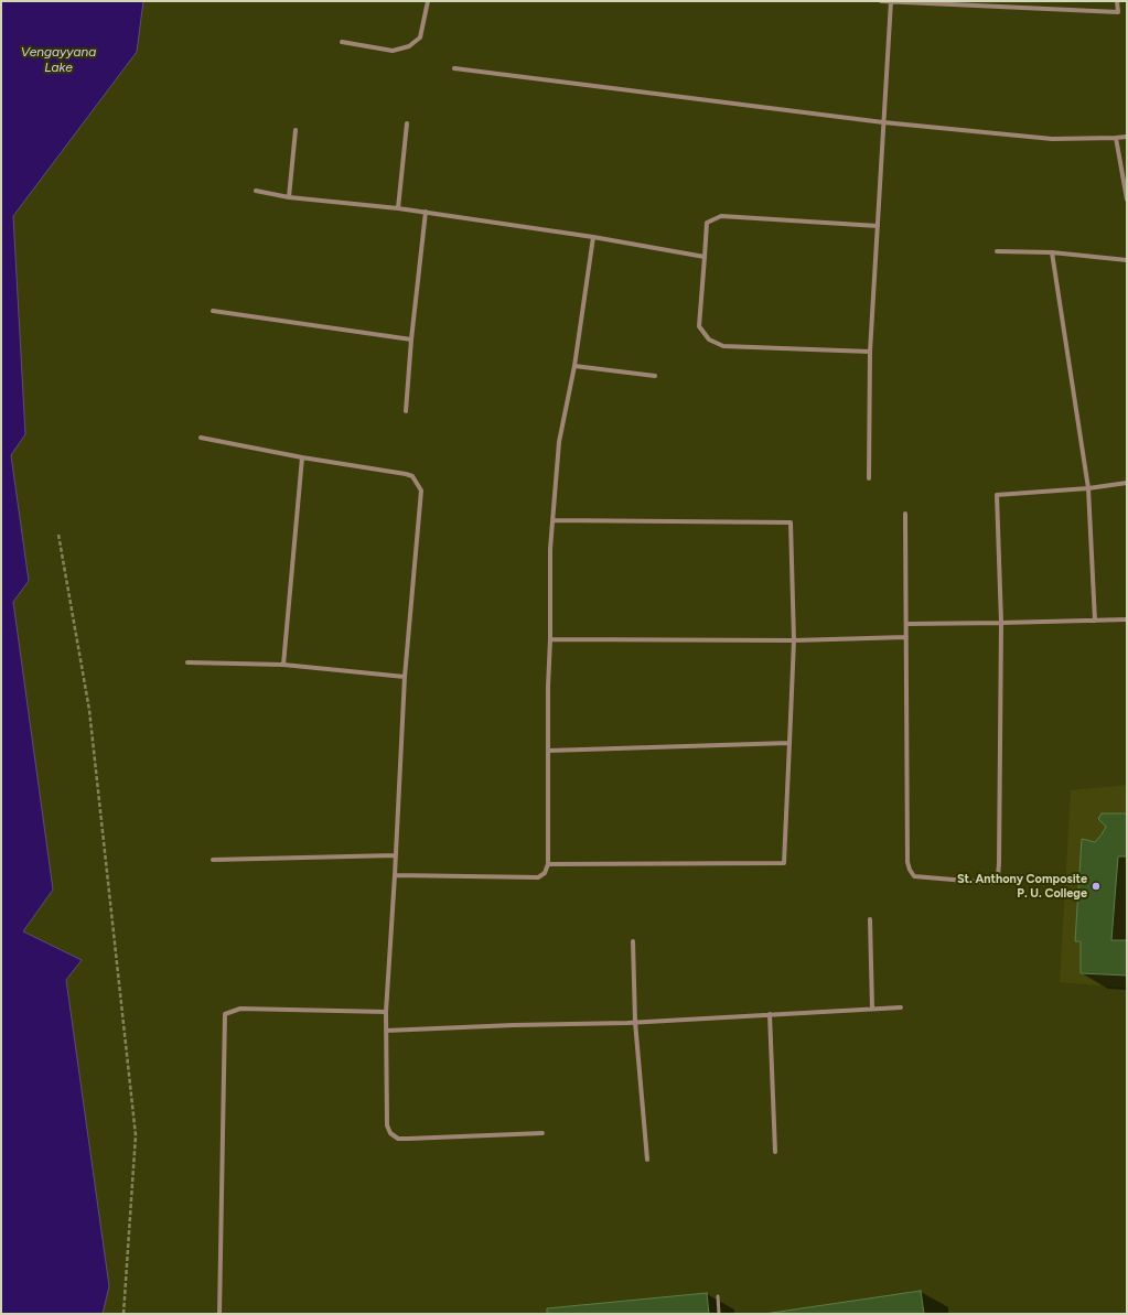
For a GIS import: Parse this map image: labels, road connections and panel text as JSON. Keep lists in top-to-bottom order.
{
  "water": ["Vengayyana Lake"],
  "places": ["St. Anthony Composite P. U. College"]
}
